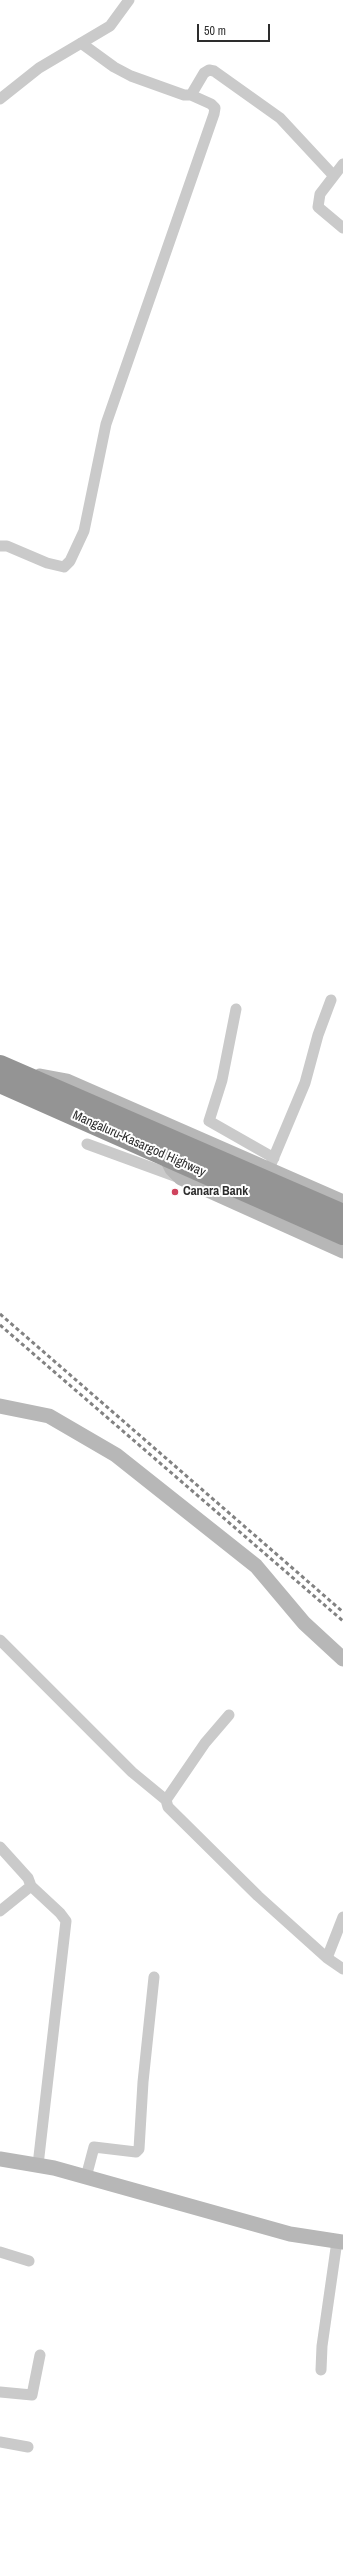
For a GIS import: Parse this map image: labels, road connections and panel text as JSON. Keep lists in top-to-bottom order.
{
  "streets": {
    "highway": ["Mangaluru-Kasargod Highway"]
  },
  "places": ["Canara Bank"],
  "scale_bar": "50 m"
}
